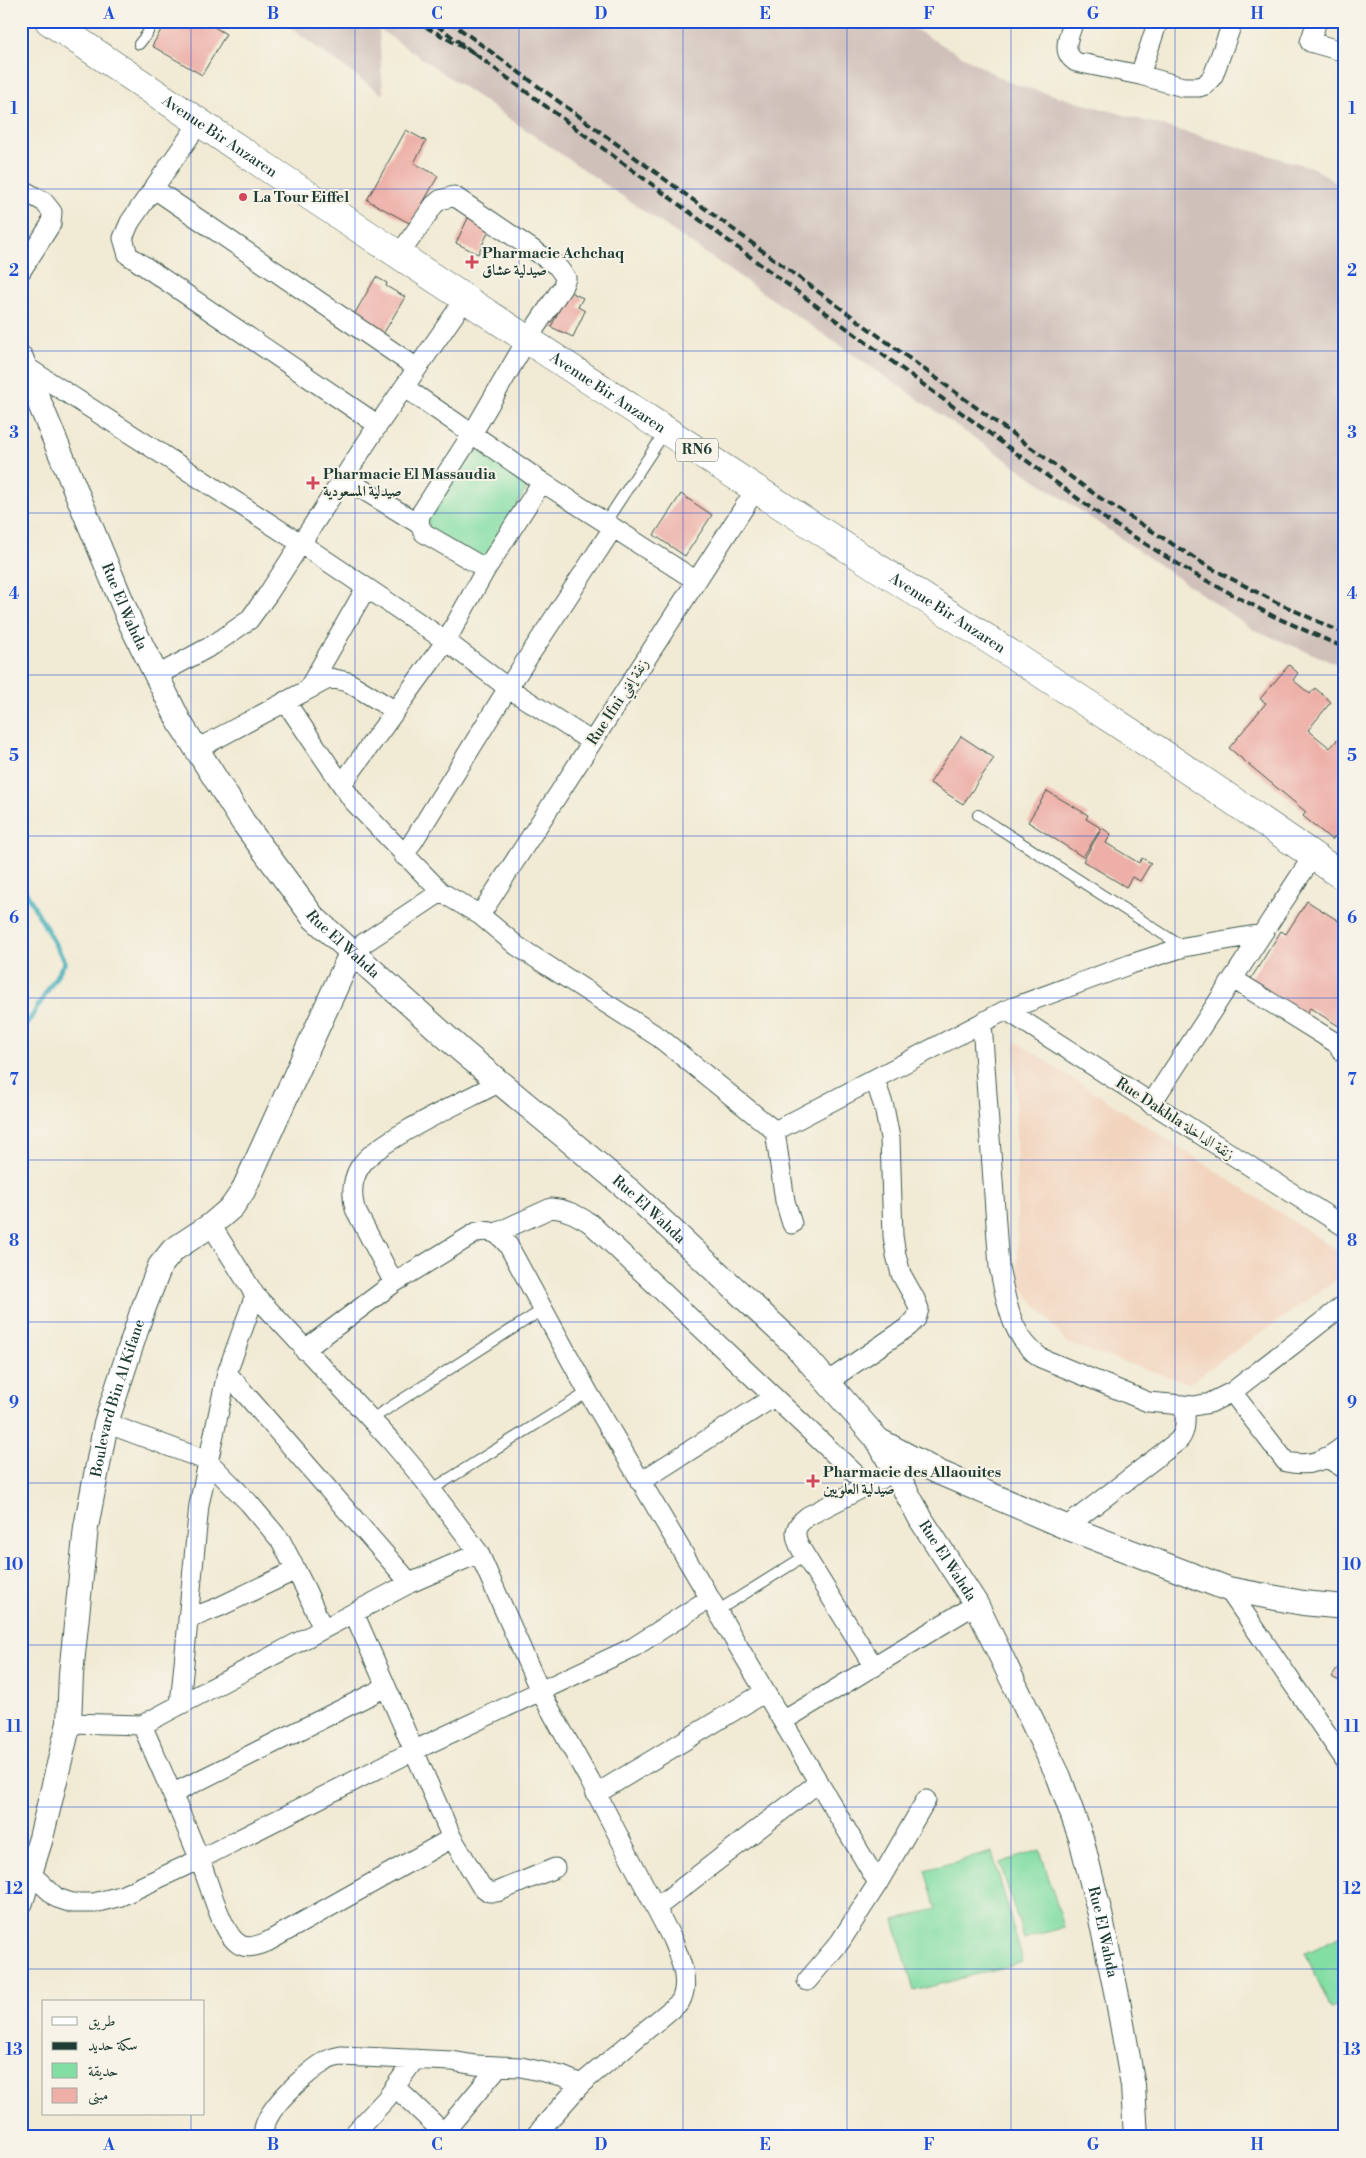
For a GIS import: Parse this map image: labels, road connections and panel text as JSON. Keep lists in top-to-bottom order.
{
  "streets": {
    "main road": ["Avenue Bir Anzaren", "RN6"],
    "street": [
      "Rue El Wahda",
      "Rue Ifni زنقة إفني",
      "Rue Dakhla زنقة الداخلة",
      "Boulevard Bin Al Kifane"
    ]
  },
  "crossings": [
    ["Avenue Bir Anzaren", "Rue Ifni زنقة إفني"],
    ["Rue El Wahda", "Boulevard Bin Al Kifane"]
  ],
  "places": {
    "other": ["La Tour Eiffel"],
    "health": ["Pharmacie Achchaq صيدلية عشاق", "Pharmacie El Massaudia صيدلية المسعودية", "Pharmacie des Allaouites صيدلية العلويين"]
  },
  "legend": [
    "طريق",
    "سكة حديد",
    "حديقة",
    "مبنى"
  ],
  "grid": {
    "columns": [
      "A",
      "B",
      "C",
      "D",
      "E",
      "F",
      "G",
      "H"
    ],
    "rows": [
      "1",
      "2",
      "3",
      "4",
      "5",
      "6",
      "7",
      "8",
      "9",
      "10",
      "11",
      "12",
      "13"
    ]
  }
}
